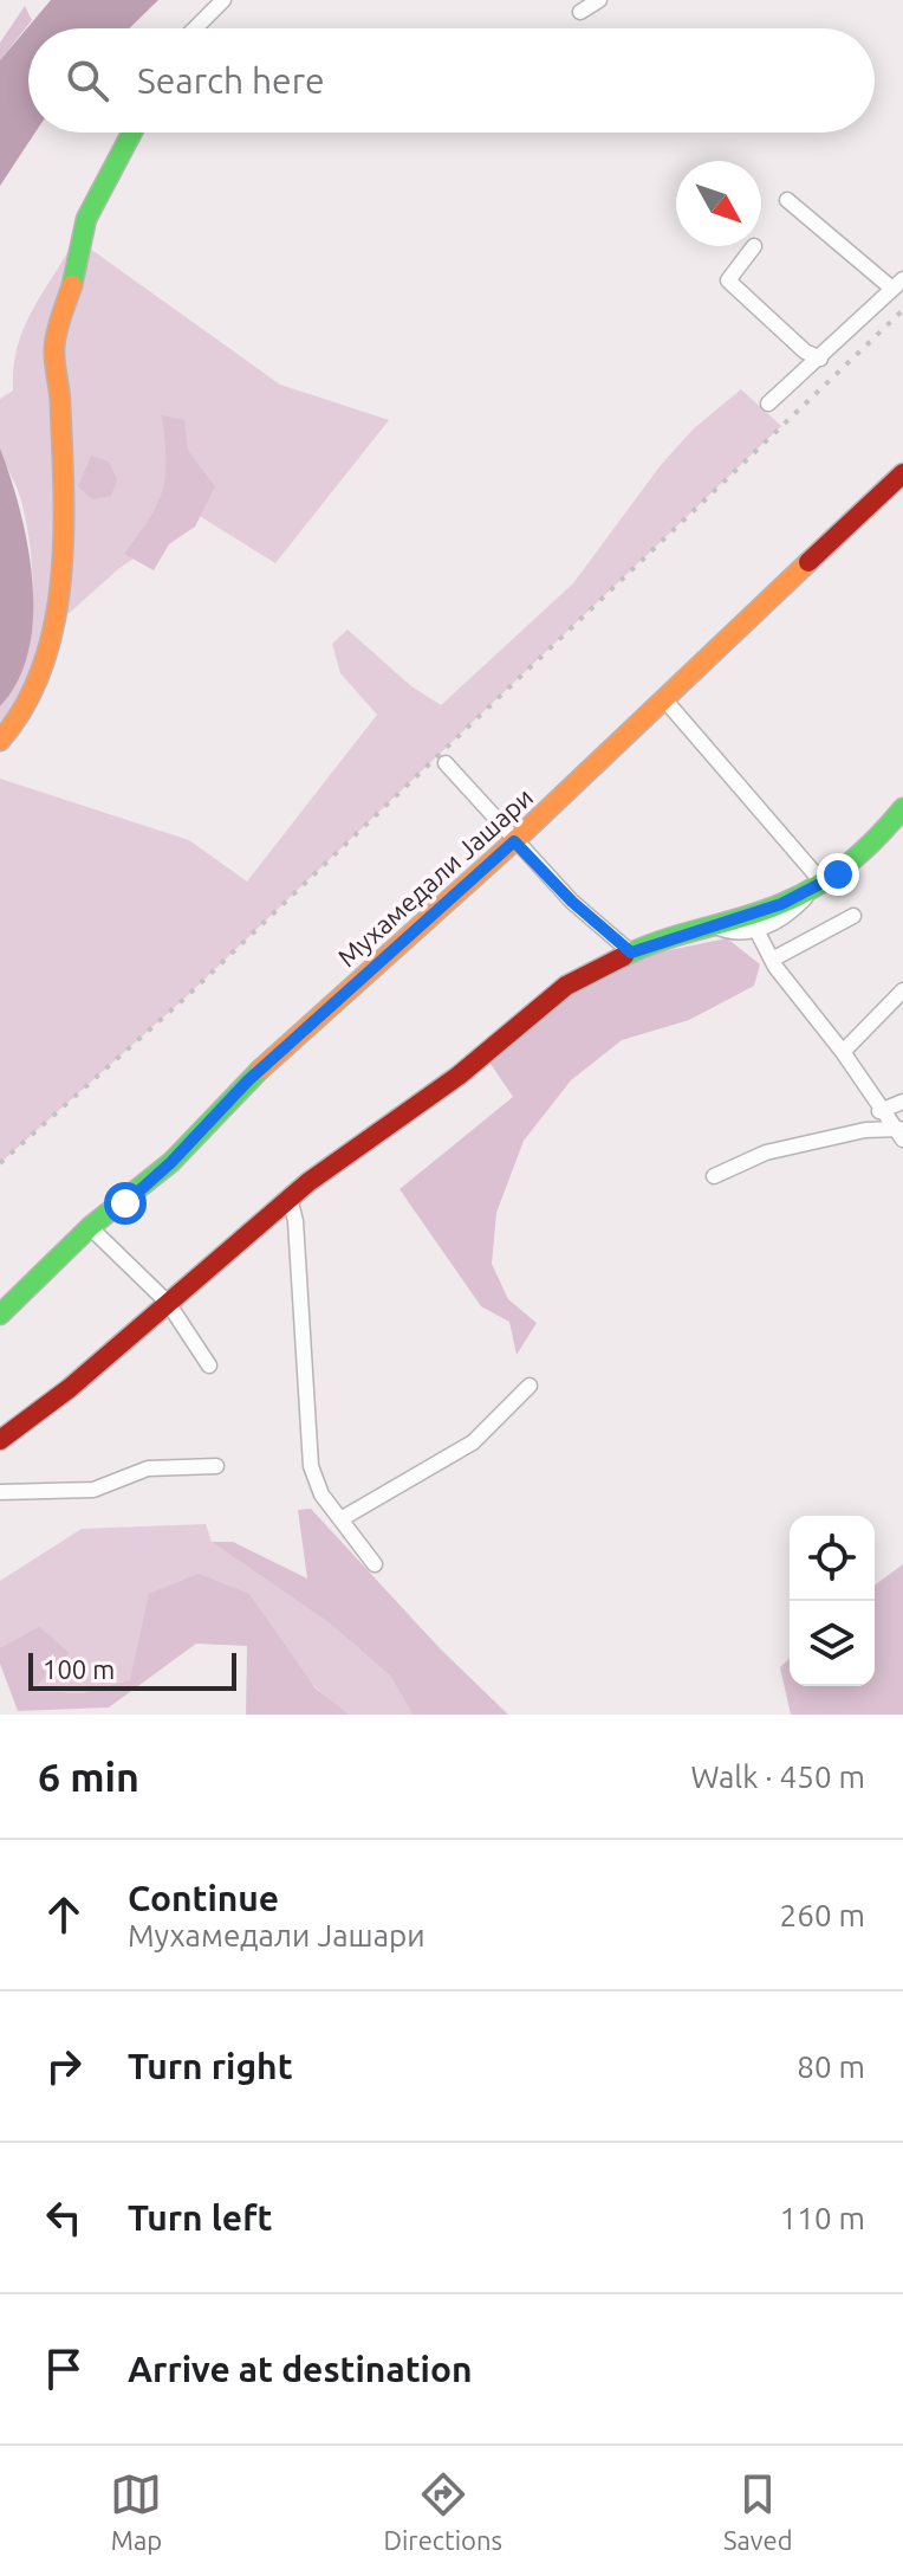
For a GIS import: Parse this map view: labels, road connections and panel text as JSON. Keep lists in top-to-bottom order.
{
  "streets": {
    "street": ["Мухамедали Јашари"]
  },
  "scale_bar": "100 m",
  "north": "bottom right",
  "page": {
    "search": "Search here",
    "scale": "100 m",
    "heading": ["6 min", "Walk · 450 m"],
    "list": [
      ["Continue", "Мухамедали Јашари", "260 m"],
      ["Turn right", "80 m"],
      ["Turn left", "110 m"],
      "Arrive at destination"
    ],
    "nav": ["Map", "Directions", "Saved"]
  }
}
